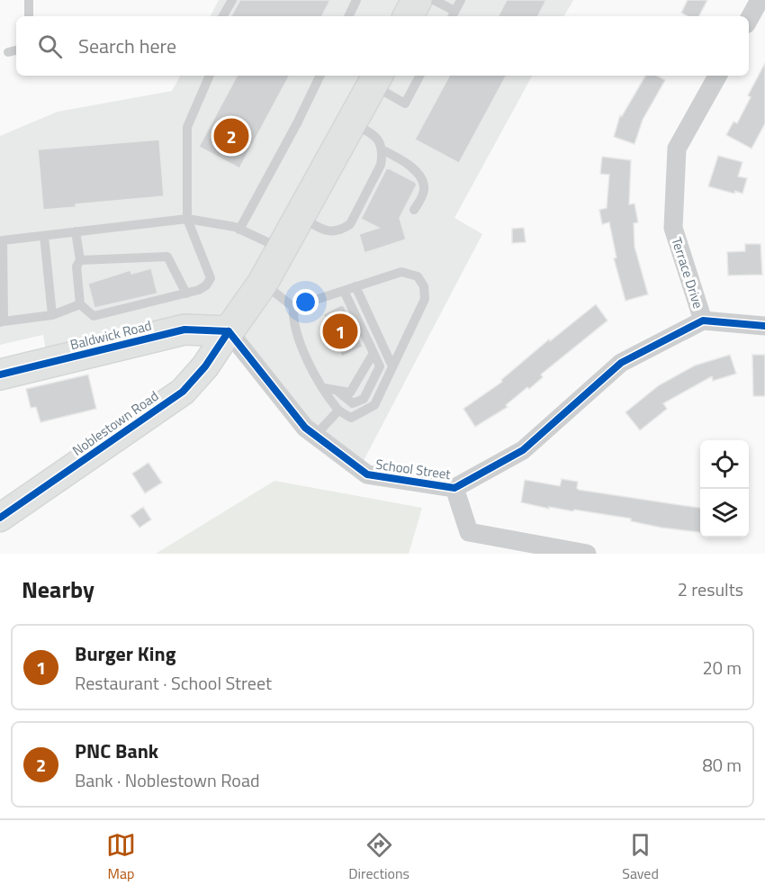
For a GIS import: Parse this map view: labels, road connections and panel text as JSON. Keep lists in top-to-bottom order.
{
  "streets": {
    "main road": ["Baldwick Road", "Noblestown Road"],
    "street": ["Terrace Drive", "School Street"]
  },
  "crossings": [
    ["Terrace Drive", "School Street"],
    ["Baldwick Road", "Noblestown Road"],
    ["Baldwick Road", "School Street"],
    ["Noblestown Road", "School Street"]
  ],
  "page": {
    "search": "Search here",
    "pins": ["2", "1"],
    "heading": ["Nearby", "2 results"],
    "list": [
      {
        "mark": "1",
        "name": "Burger King",
        "note": "Restaurant · School Street",
        "value": "20 m"
      },
      {
        "mark": "2",
        "name": "PNC Bank",
        "note": "Bank · Noblestown Road",
        "value": "80 m"
      }
    ],
    "nav": ["Map", "Directions", "Saved"]
  }
}
